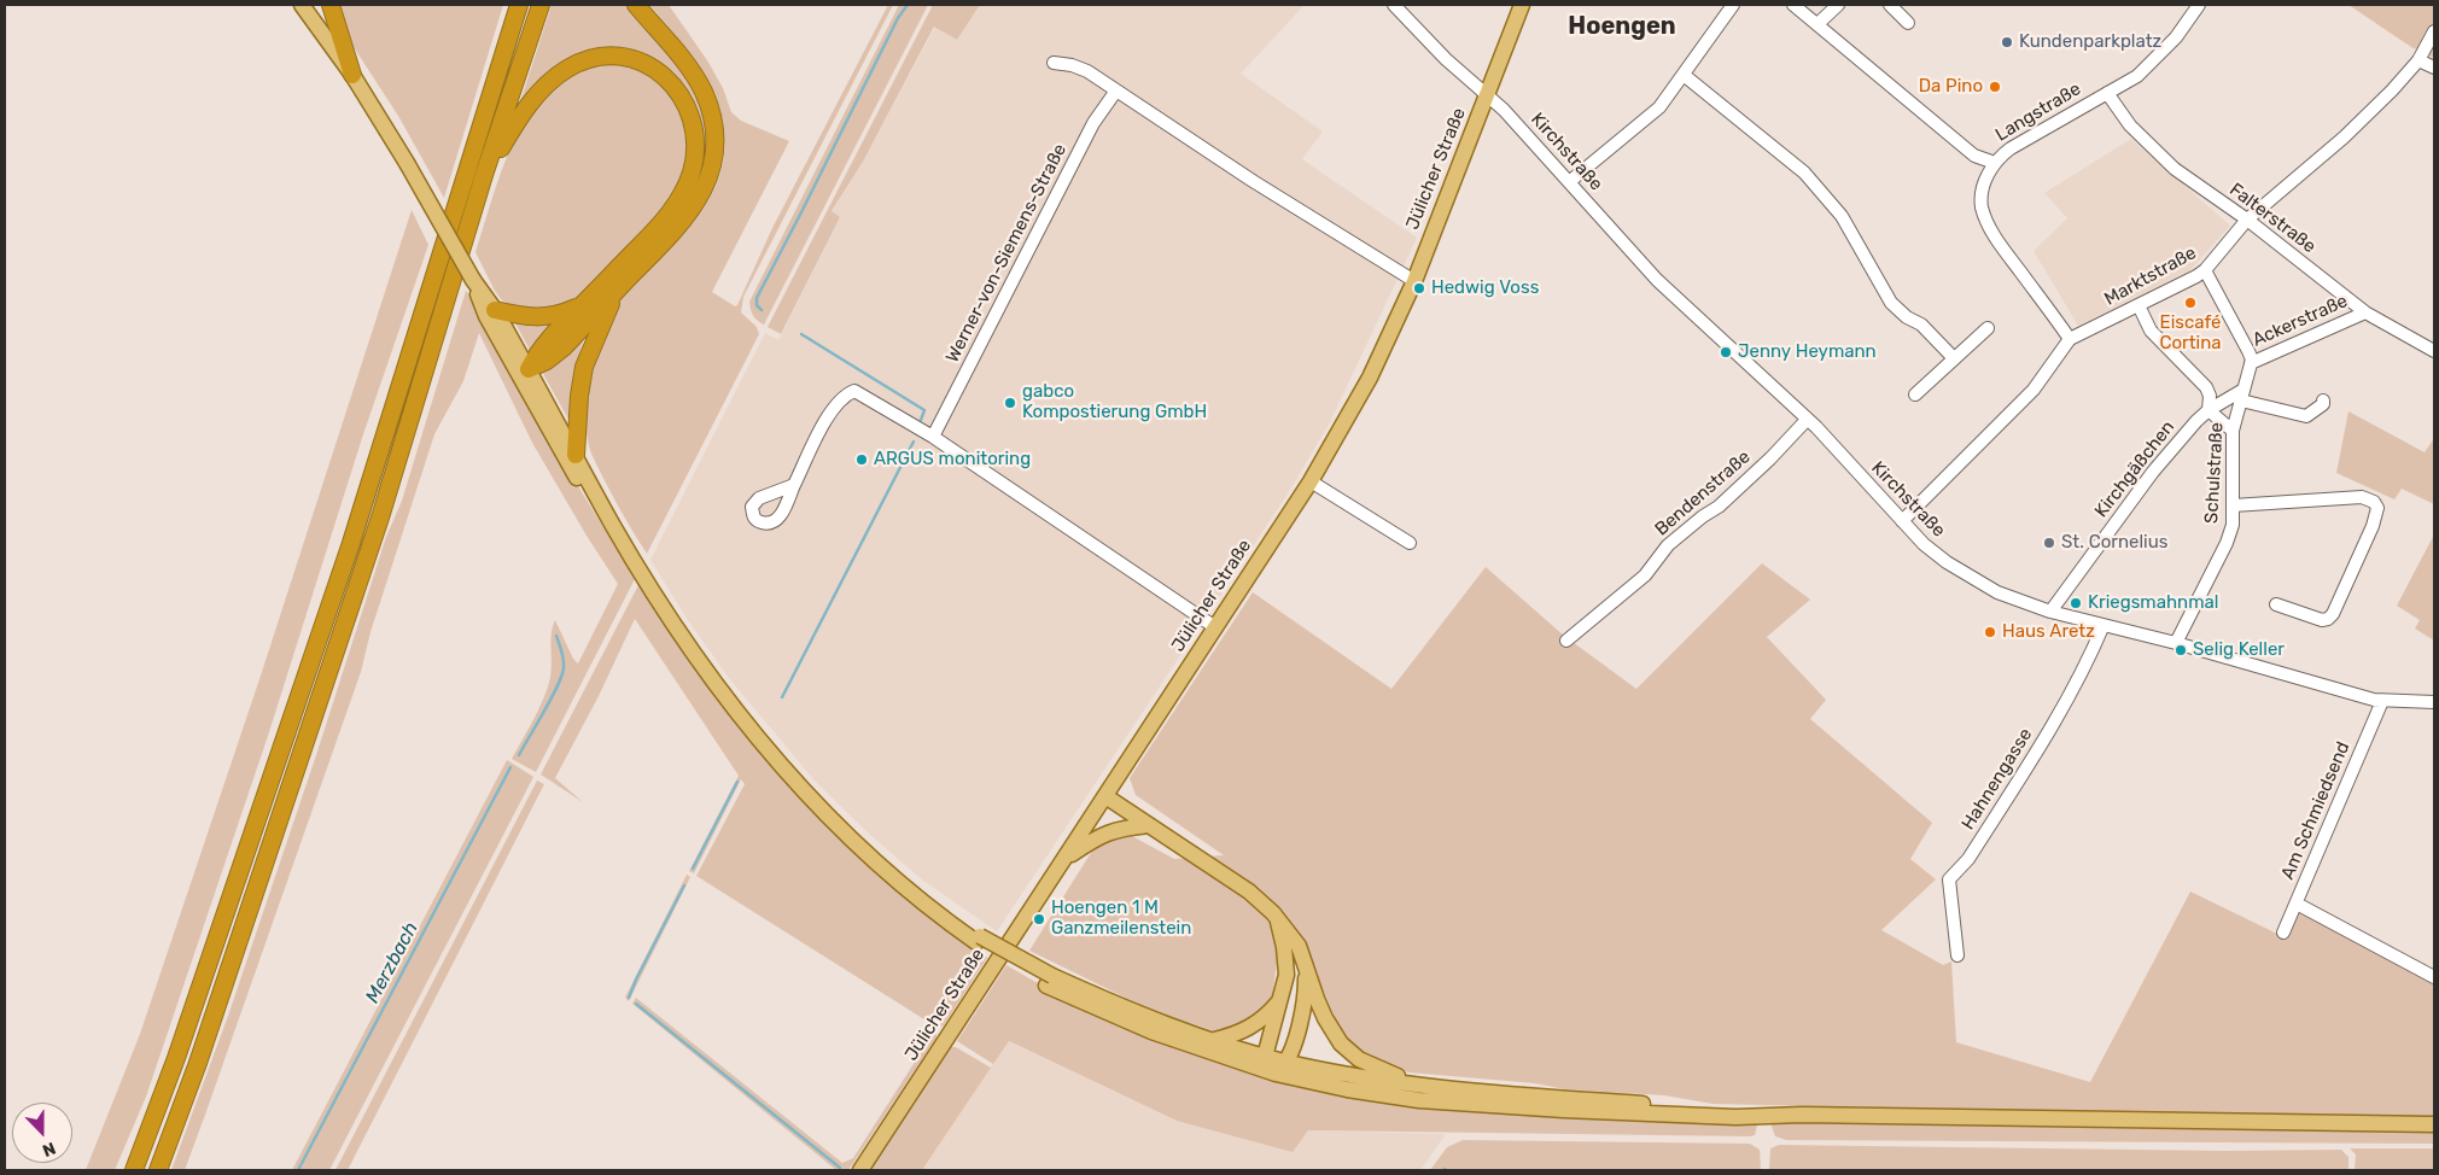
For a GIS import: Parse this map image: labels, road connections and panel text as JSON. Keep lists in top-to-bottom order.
{
  "streets": {
    "main road": ["Jülicher Straße"],
    "street": [
      "Langstraße",
      "Kirchstraße",
      "Falterstraße",
      "Werner-von-Siemens-Straße",
      "Marktstraße",
      "Ackerstraße",
      "Kirchgäßchen",
      "Schulstraße",
      "Bendenstraße",
      "Hahnengasse",
      "Am Schmiedsend"
    ]
  },
  "crossings": [
    ["Langstraße", "Falterstraße"],
    ["Langstraße", "Marktstraße"],
    ["Kirchstraße", "Jülicher Straße"],
    ["Kirchstraße", "Marktstraße"],
    ["Kirchstraße", "Kirchgäßchen"],
    ["Kirchstraße", "Schulstraße"],
    ["Kirchstraße", "Bendenstraße"],
    ["Kirchstraße", "Hahnengasse"],
    ["Kirchstraße", "Am Schmiedsend"],
    ["Falterstraße", "Marktstraße"],
    ["Falterstraße", "Ackerstraße"],
    ["Ackerstraße", "Schulstraße"],
    ["Kirchgäßchen", "Schulstraße"]
  ],
  "districts": ["Hoengen"],
  "water": ["Merzbach"],
  "places": [
    "Kundenparkplatz",
    "Da Pino",
    "Hedwig Voss",
    "Eiscafé Cortina",
    "Jenny Heymann",
    "gabco Kompostierung GmbH",
    "ARGUS monitoring",
    "St. Cornelius",
    "Kriegsmahnmal",
    "Haus Aretz",
    "Selig Keller",
    "Hoengen 1 M Ganzmeilenstein"
  ],
  "north": "bottom"
}
